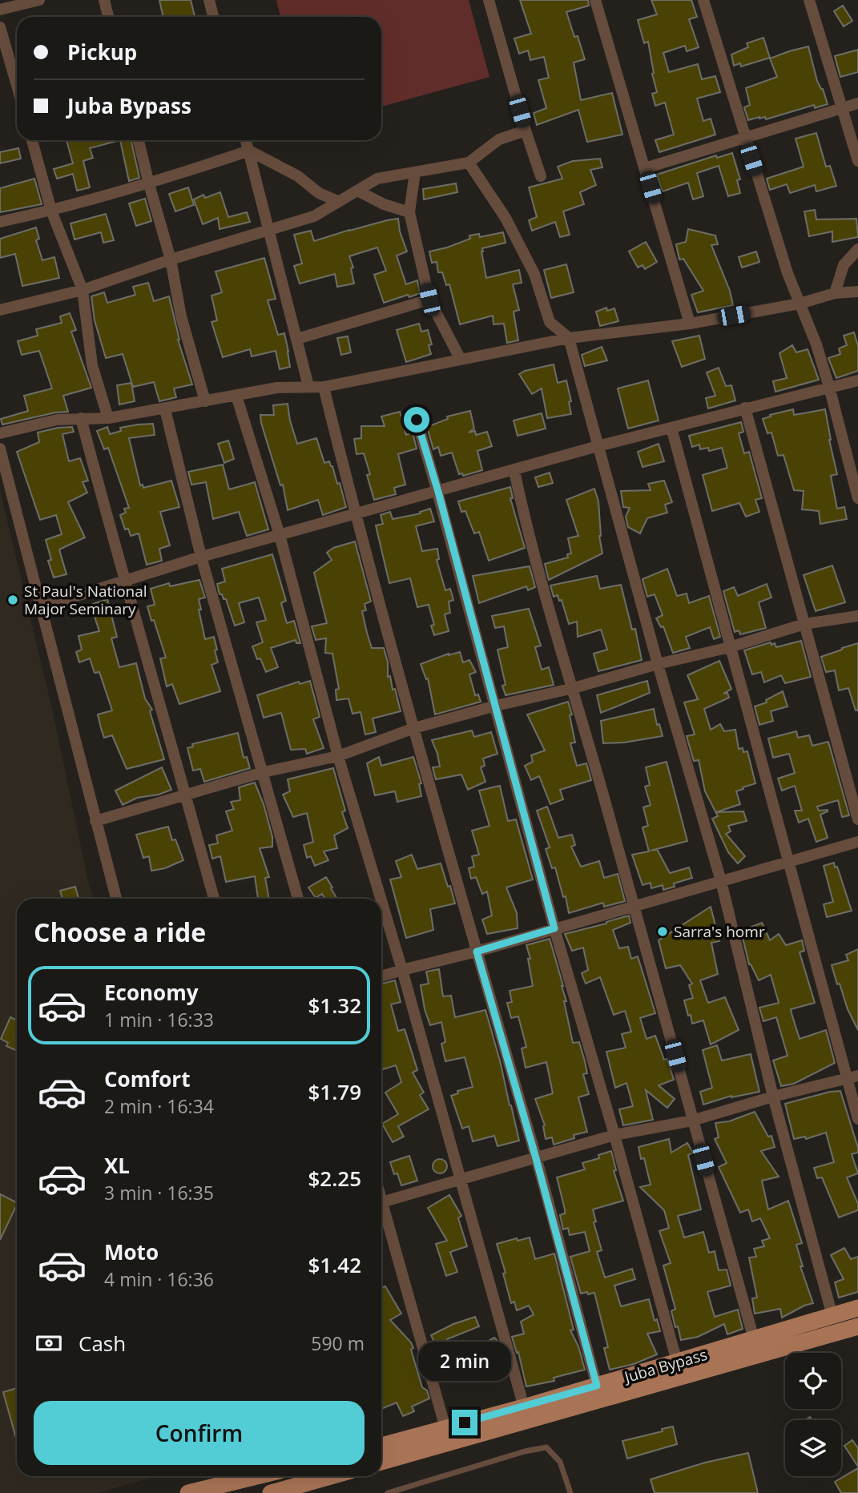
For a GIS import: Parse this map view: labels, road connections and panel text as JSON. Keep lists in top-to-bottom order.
{
  "streets": {
    "main road": ["Juba Bypass"]
  },
  "places": ["St Paul's National Major Seminary", "Sarra's homr"],
  "page": {
    "banner": ["Pickup", "Juba Bypass"],
    "heading": "Choose a ride",
    "list": [
      {
        "name": "Economy",
        "note": "1 min · 16:33",
        "value": "$1.32"
      },
      {
        "name": "Comfort",
        "note": "2 min · 16:34",
        "value": "$1.79"
      },
      {
        "name": "XL",
        "note": "3 min · 16:35",
        "value": "$2.25"
      },
      {
        "name": "Moto",
        "note": "4 min · 16:36",
        "value": "$1.42"
      }
    ],
    "pay": ["Cash", "590 m"],
    "bubble": "2 min",
    "buttons": "Confirm"
  }
}
